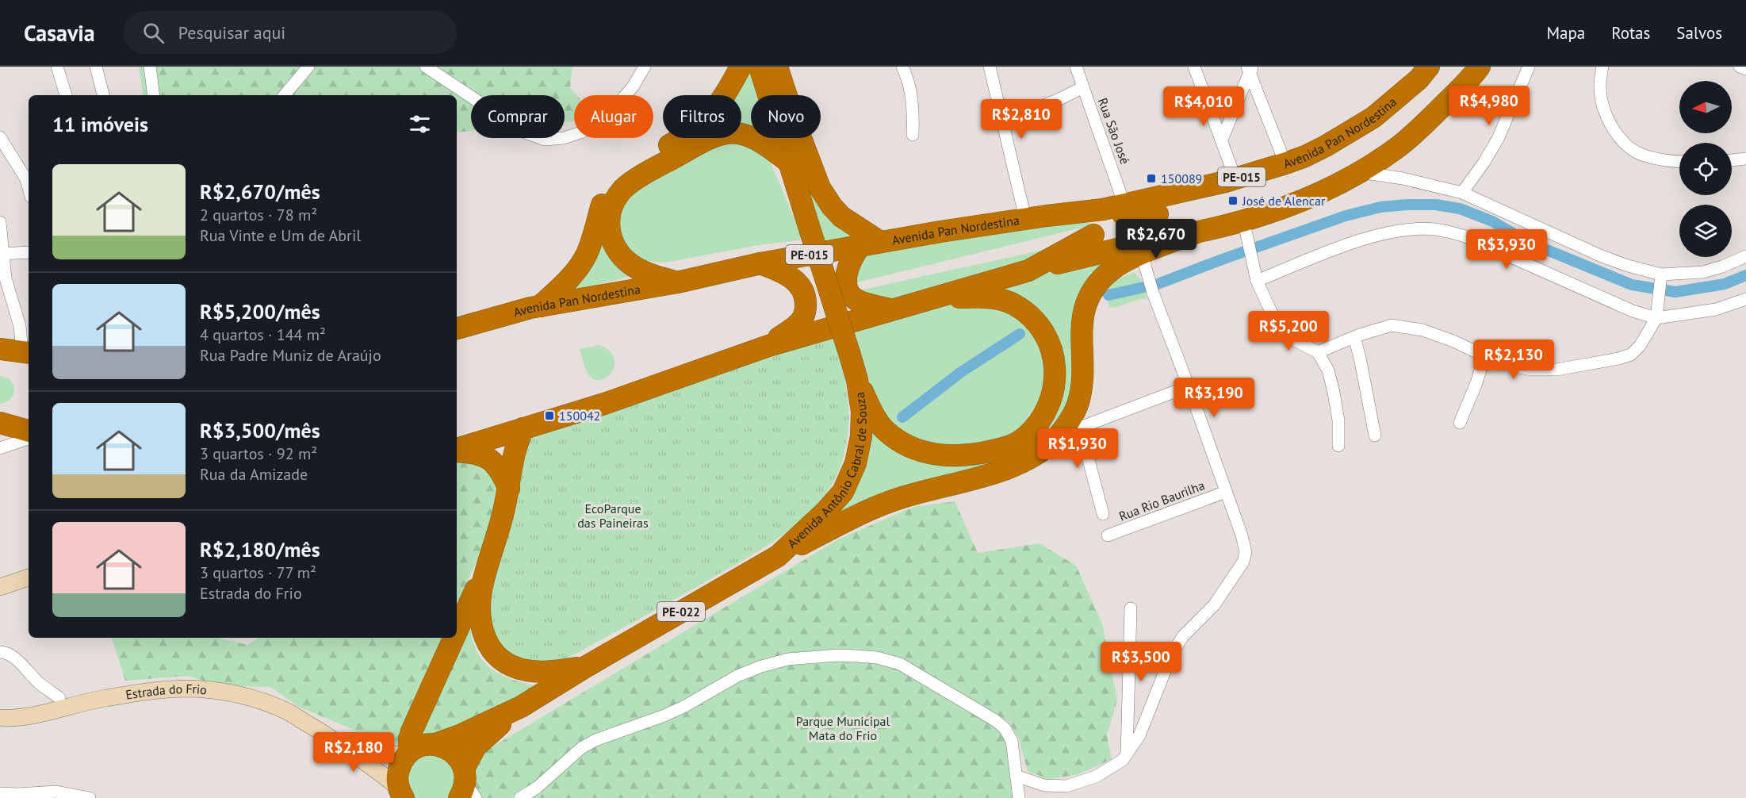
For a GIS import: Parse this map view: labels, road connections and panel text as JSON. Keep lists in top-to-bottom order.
{
  "streets": {
    "highway": [
      "Avenida Pan Nordestina",
      "PE-015",
      "Avenida Antônio Cabral de Souza",
      "PE-022"
    ],
    "main road": ["Estrada do Frio"],
    "street": ["Rua São José", "Rua Rio Baurilha"]
  },
  "crossings": [
    ["Rua São José", "Avenida Pan Nordestina"],
    ["Avenida Antônio Cabral de Souza", "Estrada do Frio"]
  ],
  "parks": ["EcoParque das Paineiras", "Parque Municipal Mata do Frio"],
  "places": {
    "transit": ["150089", "José de Alencar", "150042"]
  },
  "north": "left",
  "page": {
    "header": "Casavia",
    "search": "Pesquisar aqui",
    "nav": ["Mapa", "Rotas", "Salvos"],
    "price": [
      "R$4,980",
      "R$4,010",
      "R$2,810",
      "R$2,670",
      "R$3,930",
      "R$5,200",
      "R$2,130",
      "R$3,190",
      "R$1,930",
      "R$3,500",
      "R$2,180"
    ],
    "chip": [
      "Comprar",
      "Alugar",
      "Filtros",
      "Novo"
    ],
    "heading": "11 imóveis",
    "list": [
      {
        "name": "R$2,670/mês",
        "note": "2 quartos · 78 m² · Rua Vinte e Um de Abril"
      },
      {
        "name": "R$5,200/mês",
        "note": "4 quartos · 144 m² · Rua Padre Muniz de Araújo"
      },
      {
        "name": "R$3,500/mês",
        "note": "3 quartos · 92 m² · Rua da Amizade"
      },
      {
        "name": "R$2,180/mês",
        "note": "3 quartos · 77 m² · Estrada do Frio"
      }
    ]
  }
}
